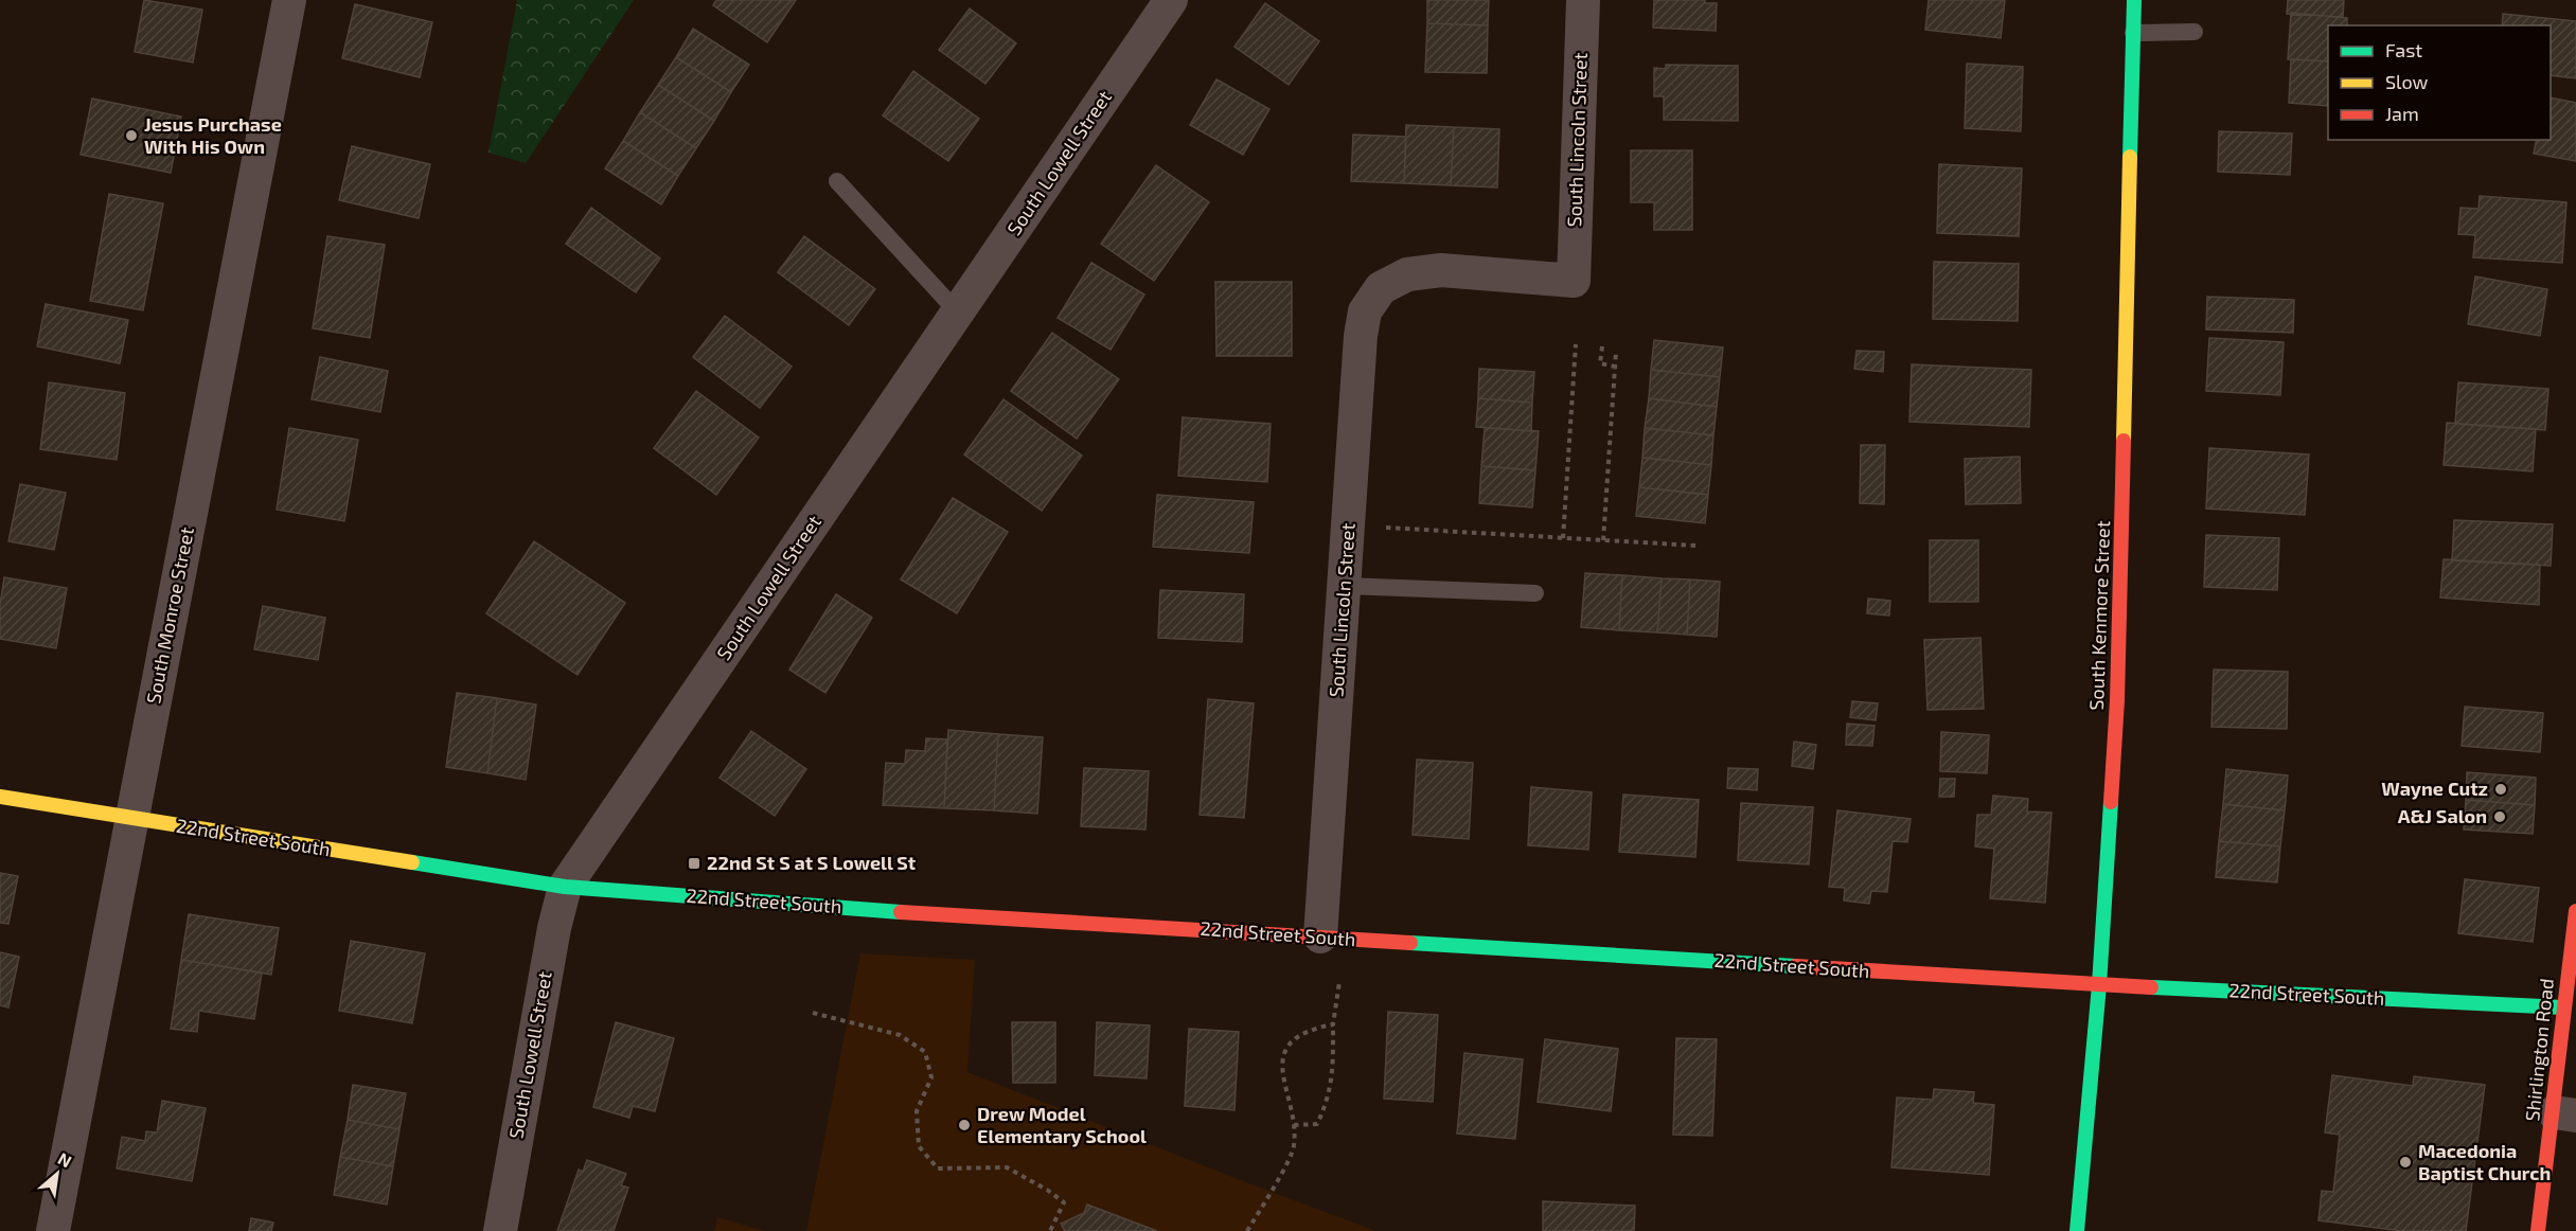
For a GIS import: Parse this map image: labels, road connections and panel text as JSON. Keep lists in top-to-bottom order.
{
  "streets": {
    "street": [
      "South Lincoln Street",
      "South Lowell Street",
      "South Monroe Street",
      "South Kenmore Street",
      "22nd Street South",
      "Shirlington Road"
    ]
  },
  "crossings": [
    ["South Lincoln Street", "22nd Street South"],
    ["South Lowell Street", "22nd Street South"],
    ["South Monroe Street", "22nd Street South"],
    ["South Kenmore Street", "22nd Street South"],
    ["22nd Street South", "Shirlington Road"]
  ],
  "places": {
    "other": [
      "Jesus Purchase With His Own",
      "Wayne Cutz",
      "A&J Salon",
      "Drew Model Elementary School",
      "Macedonia Baptist Church"
    ],
    "transit": ["22nd St S at S Lowell St"]
  },
  "legend": ["Fast", "Slow", "Jam"],
  "north": "top right"
}
